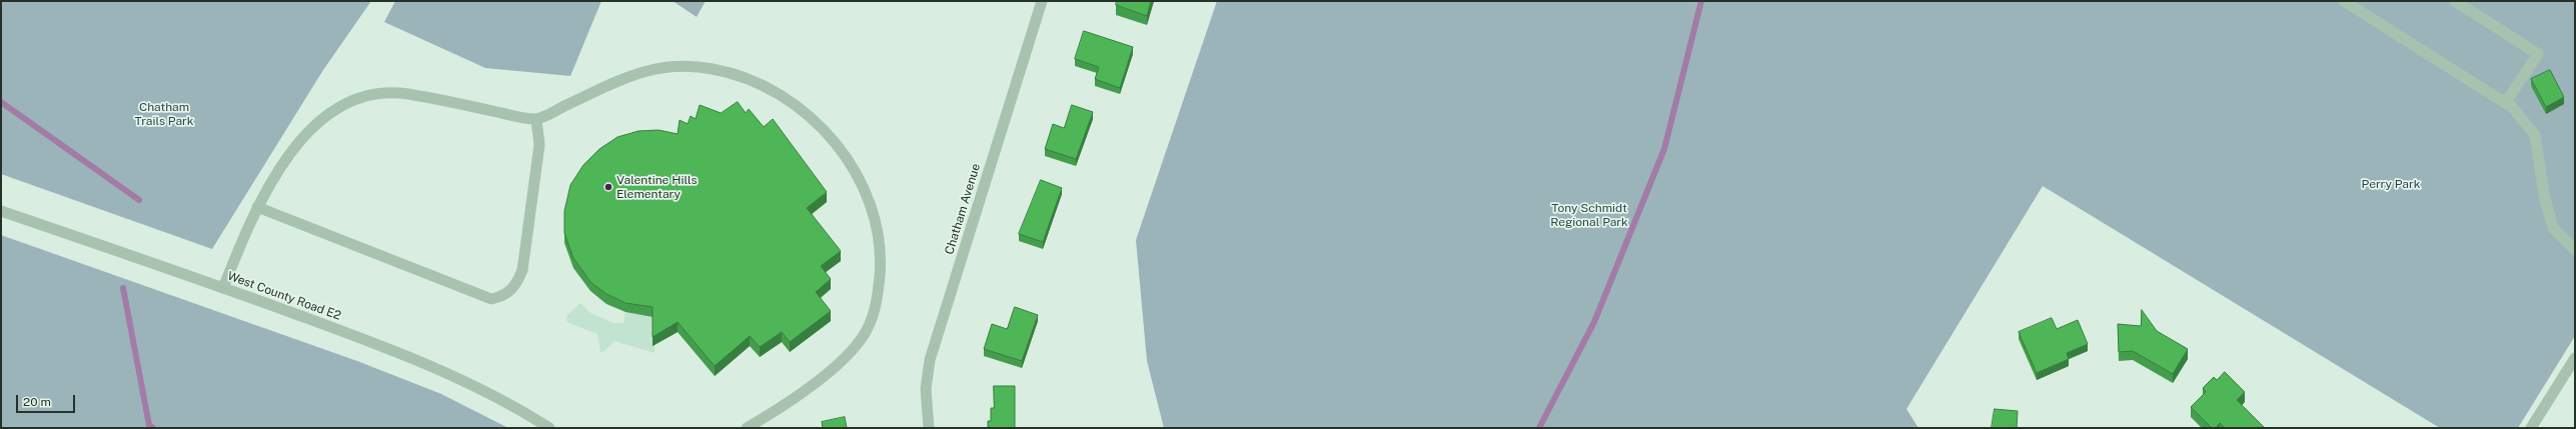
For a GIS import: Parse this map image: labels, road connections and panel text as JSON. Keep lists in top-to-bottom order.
{
  "streets": {
    "street": ["Chatham Avenue", "West County Road E2"]
  },
  "parks": ["Chatham Trails Park", "Perry Park", "Tony Schmidt Regional Park"],
  "places": ["Valentine Hills Elementary"],
  "scale_bar": "20 m"
}
